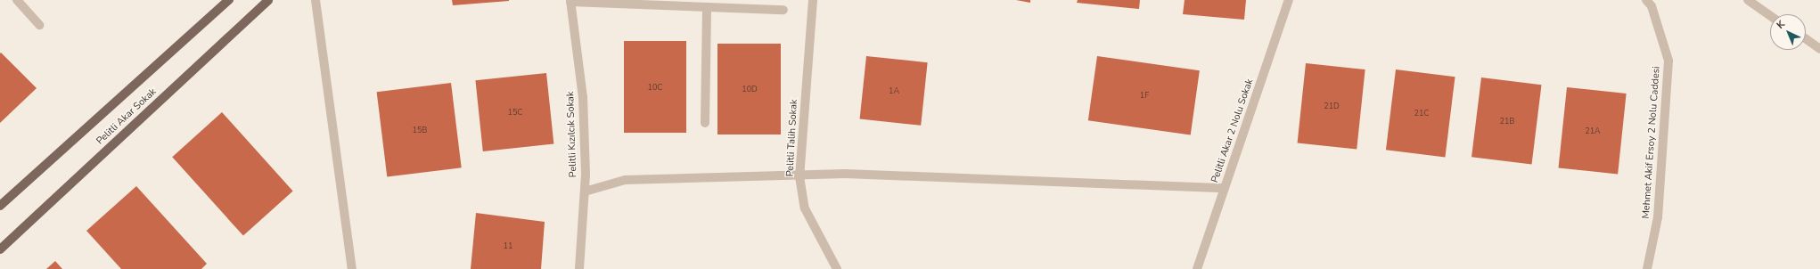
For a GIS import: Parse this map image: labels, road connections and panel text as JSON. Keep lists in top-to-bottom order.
{
  "streets": {
    "main road": ["Pelitli Akar Sokak"],
    "street": [
      "Pelitli Akar 2 Nolu Sokak",
      "Pelitli Kızılcık Sokak",
      "Pelitli Talih Sokak",
      "Mehmet Akif Ersoy 2 Nolu Caddesi"
    ]
  },
  "house_numbers": [
    "10C",
    "10D",
    "1A",
    "1F",
    "21D",
    "15C",
    "21C",
    "21B",
    "15B",
    "21A",
    "11"
  ],
  "north": "top left"
}
